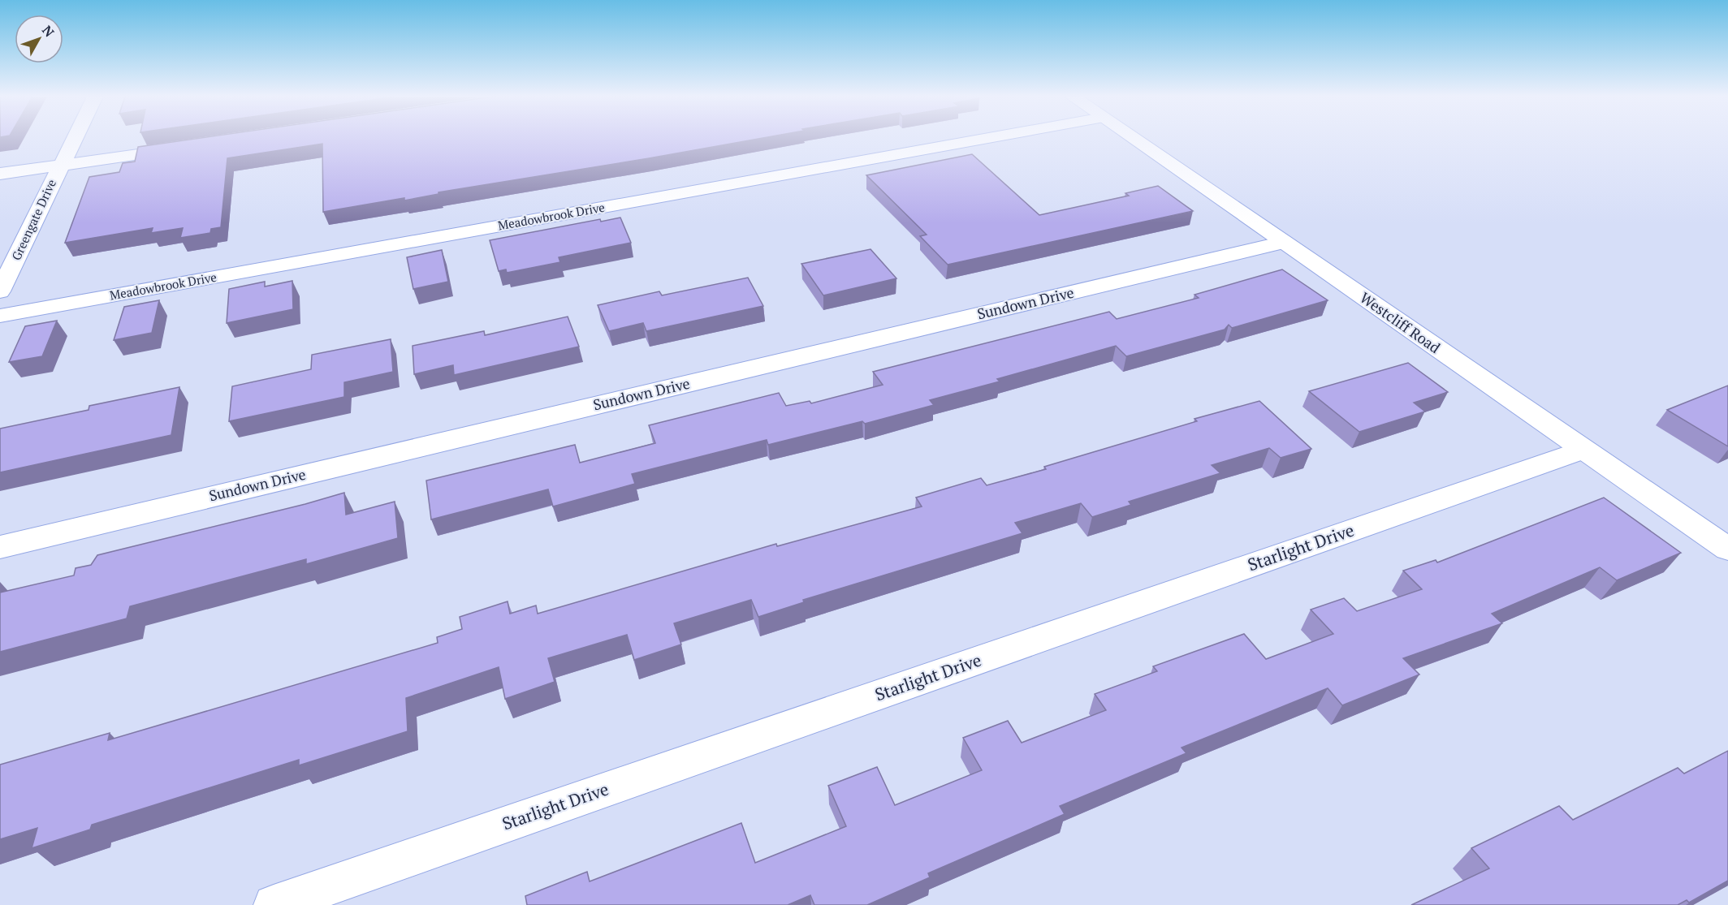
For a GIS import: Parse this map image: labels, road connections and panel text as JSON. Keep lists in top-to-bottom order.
{
  "streets": {
    "street": [
      "Meadowbrook Drive",
      "Greengate Drive",
      "Sundown Drive",
      "Westcliff Road",
      "Starlight Drive"
    ]
  },
  "crossings": [
    ["Sundown Drive", "Westcliff Road"],
    ["Westcliff Road", "Starlight Drive"]
  ],
  "north": "top right"
}
